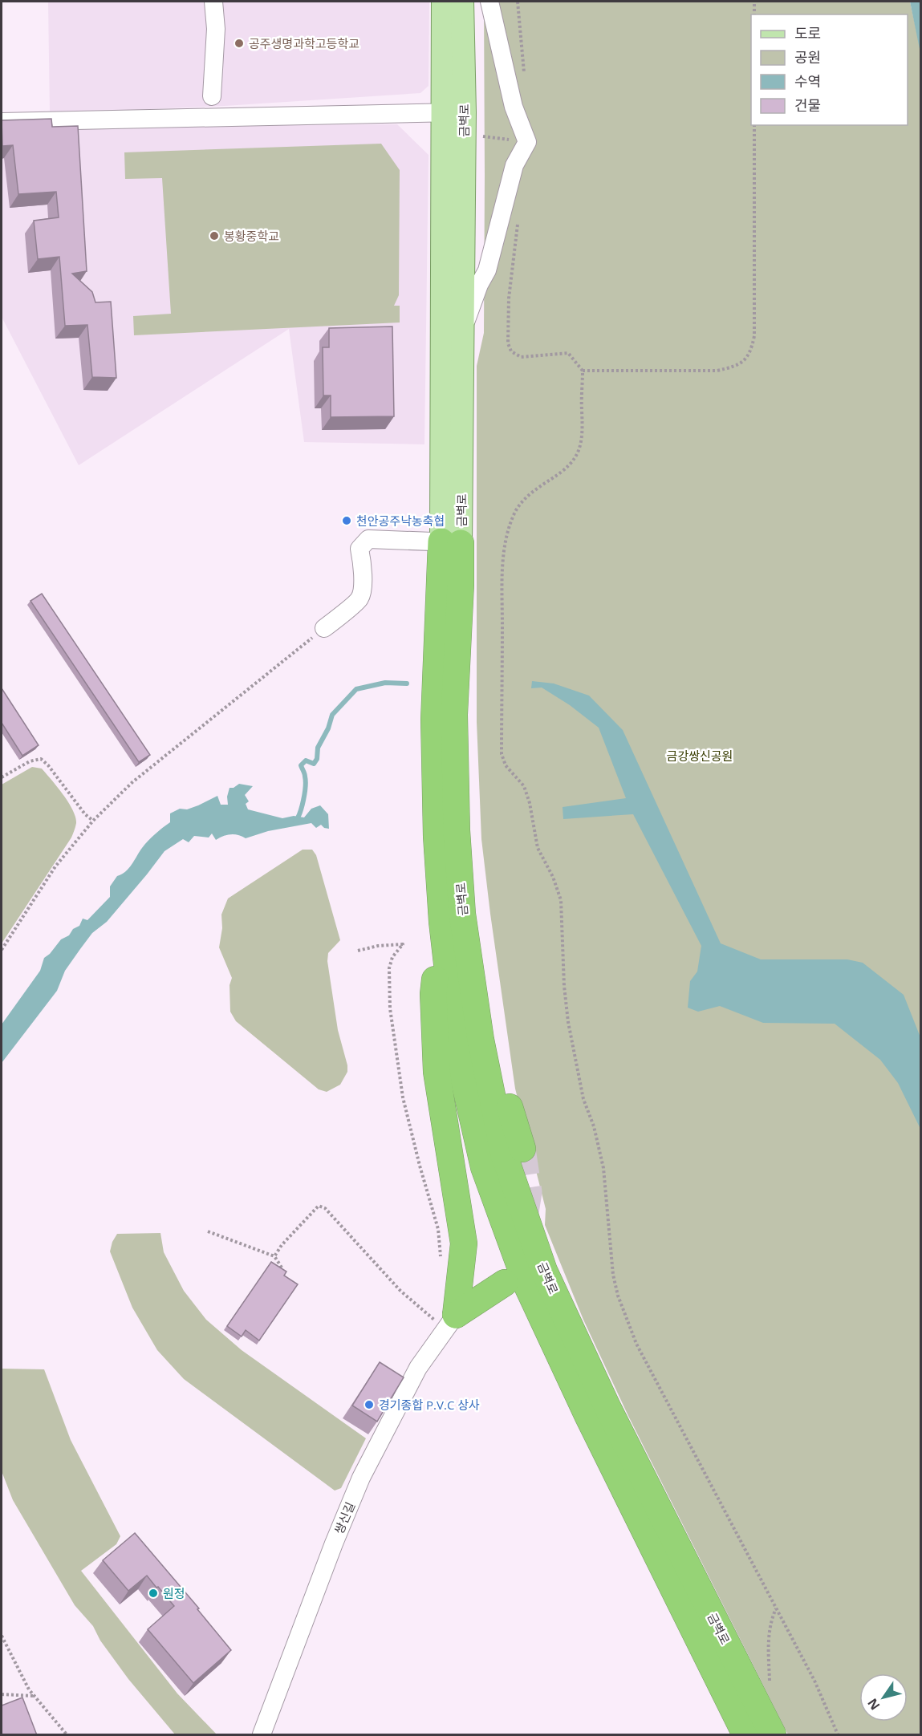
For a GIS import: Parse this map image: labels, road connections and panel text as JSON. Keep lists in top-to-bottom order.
{
  "streets": {
    "highway": ["금벽로"],
    "street": ["쌍신길"]
  },
  "parks": ["금강쌍신공원"],
  "places": [
    "공주생명과학고등학교",
    "봉황중학교",
    "천안공주낙농축협",
    "경기종합 P.V.C 상사",
    "원정"
  ],
  "legend": [
    "도로",
    "공원",
    "수역",
    "건물"
  ],
  "north": "bottom left"
}
